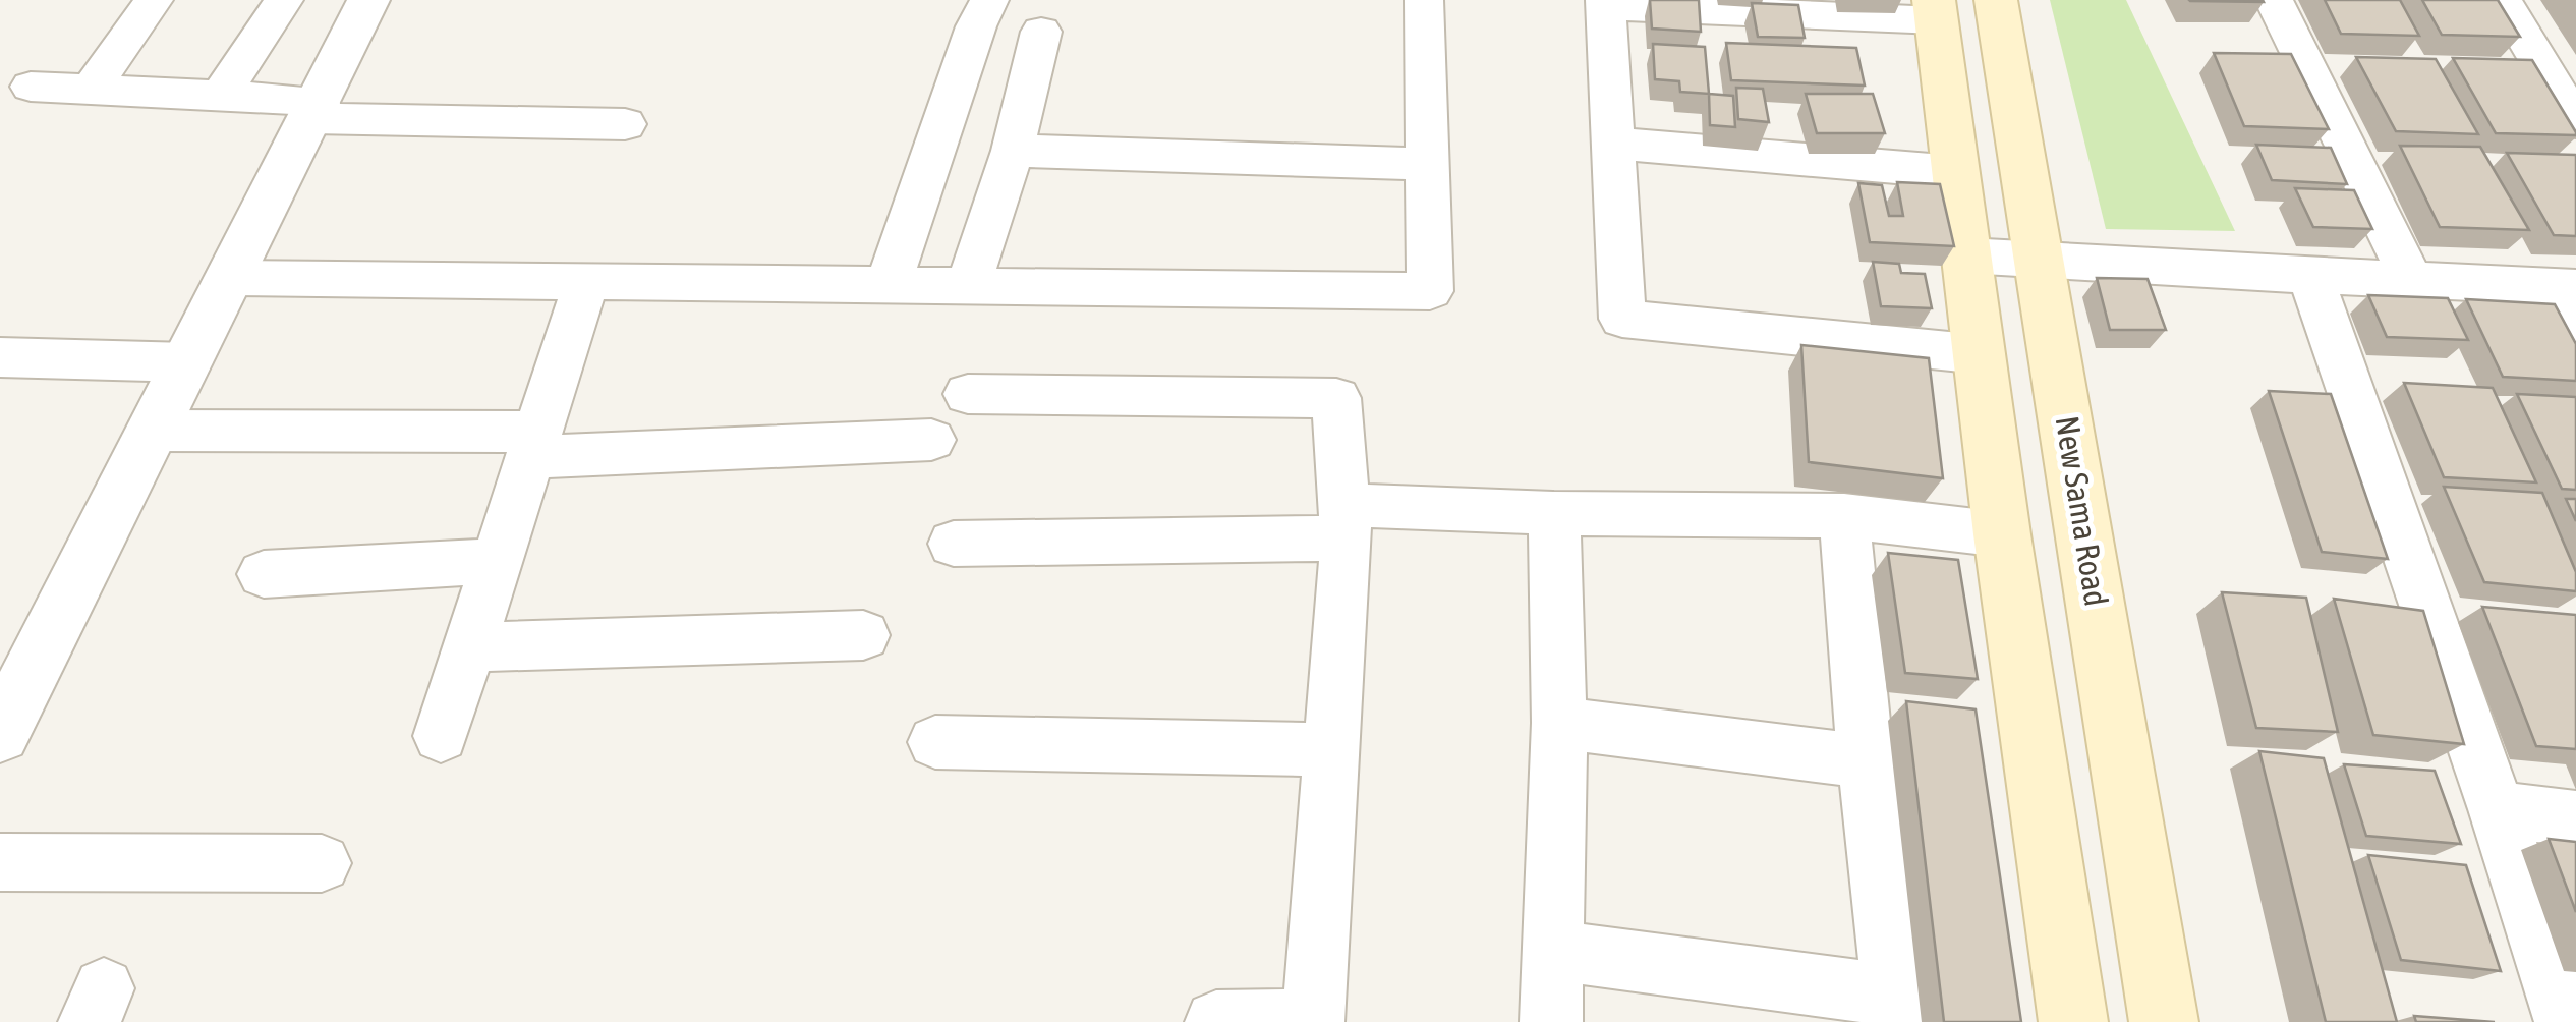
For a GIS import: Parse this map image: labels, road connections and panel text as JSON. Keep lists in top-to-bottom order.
{
  "streets": {
    "main road": ["New Sama Road"]
  }
}
